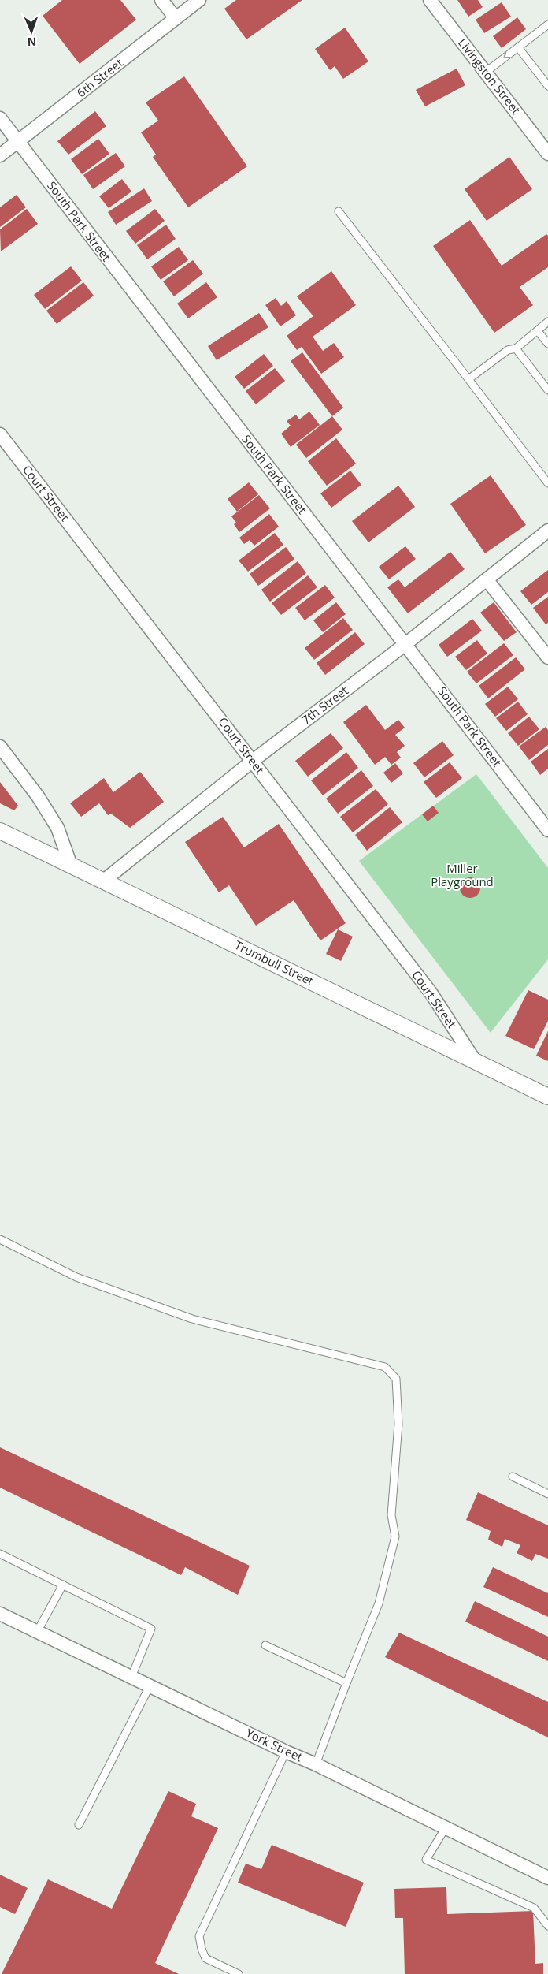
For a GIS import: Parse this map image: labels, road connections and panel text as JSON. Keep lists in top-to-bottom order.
{
  "streets": {
    "street": [
      "Livingston Street",
      "6th Street",
      "South Park Street",
      "Court Street",
      "7th Street",
      "Trumbull Street",
      "York Street"
    ]
  },
  "crossings": [
    ["6th Street", "South Park Street"],
    ["South Park Street", "7th Street"],
    ["Court Street", "7th Street"],
    ["Court Street", "Trumbull Street"],
    ["7th Street", "Trumbull Street"]
  ],
  "parks": ["Miller Playground"],
  "north": "bottom"
}
